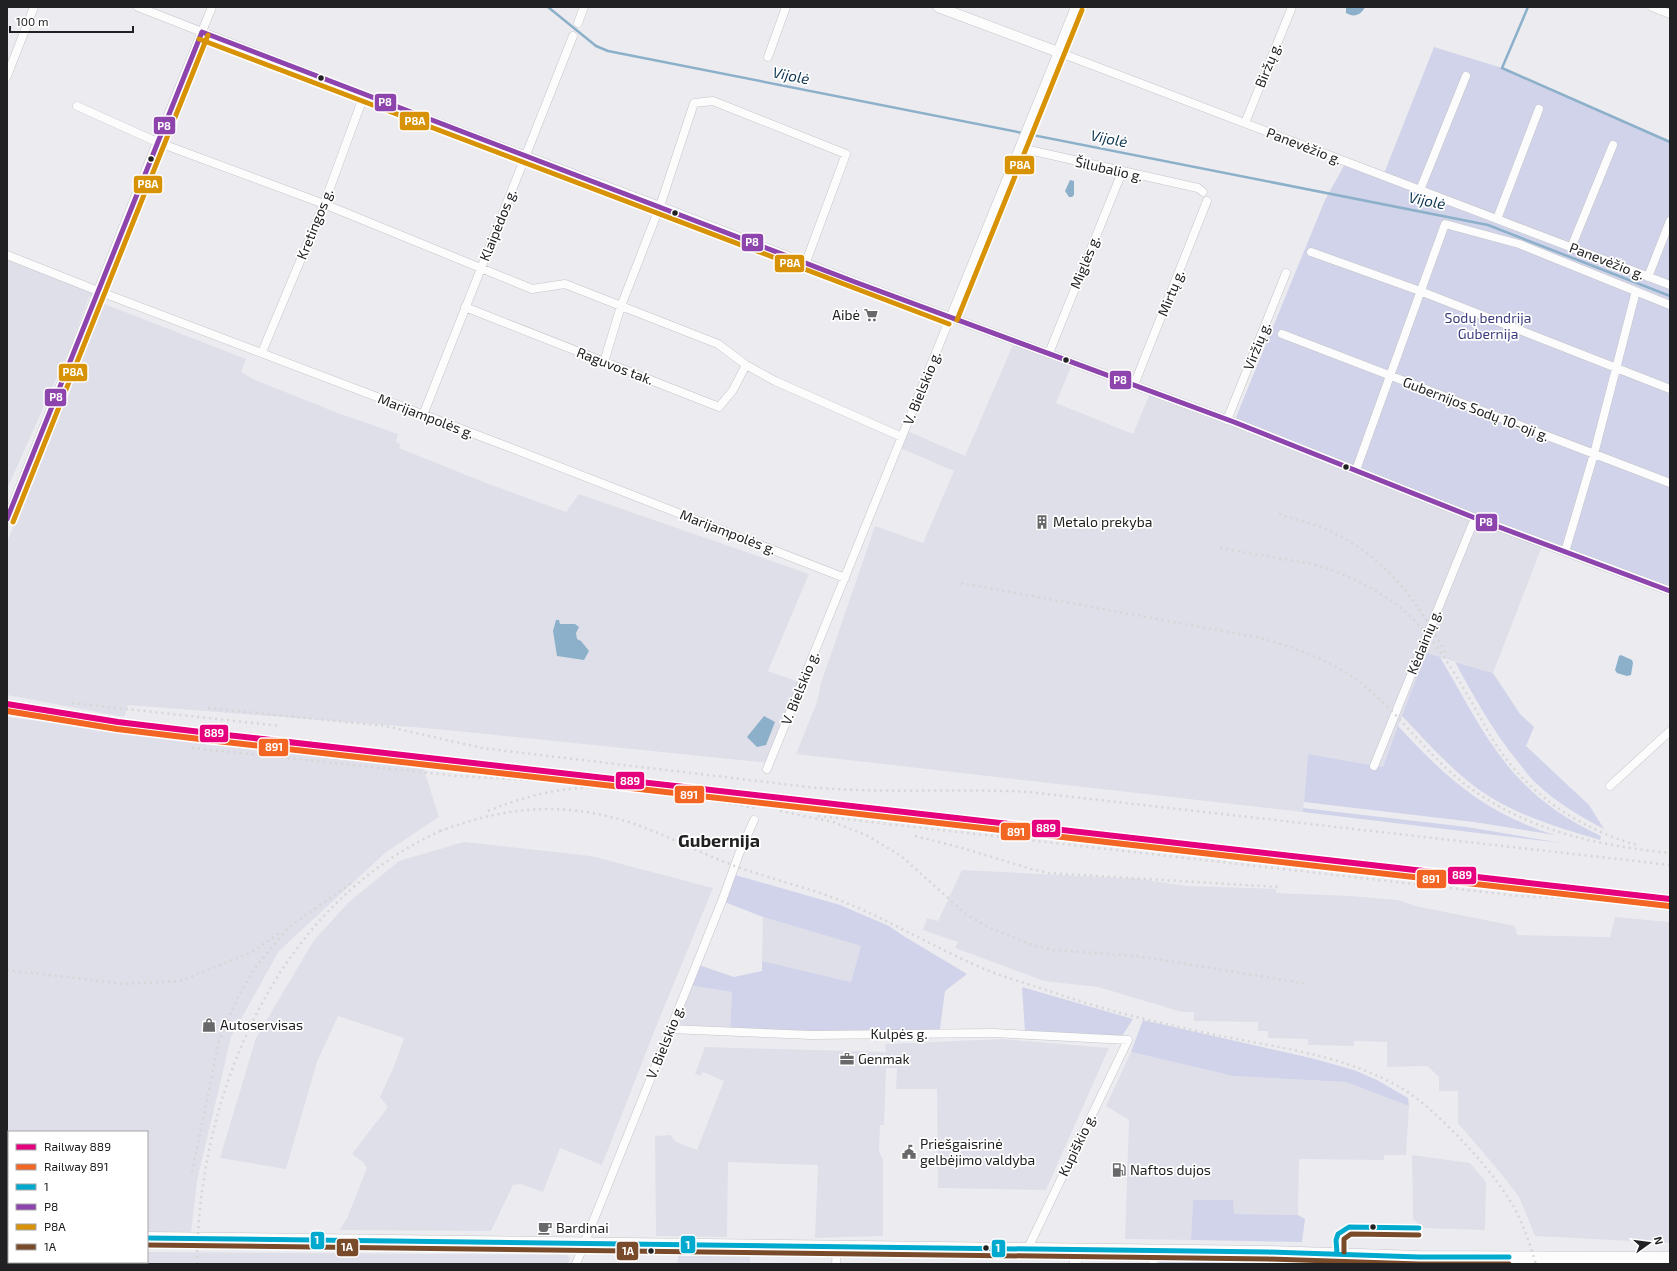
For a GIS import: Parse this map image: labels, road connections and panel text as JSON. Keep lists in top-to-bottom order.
{
  "streets": {
    "street": [
      "Biržų g.",
      "Panevėžio g.",
      "Šilubalio g.",
      "Kretingos g.",
      "Klaipėdos g.",
      "Miglės g.",
      "Mirtų g.",
      "Viržių g.",
      "Raguvos tak.",
      "V. Bielskio g.",
      "Gubernijos Sodų 10-oji g.",
      "Marijampolės g.",
      "Kėdainių g.",
      "Kulpės g.",
      "Kupiškio g."
    ]
  },
  "crossings": [
    ["Biržų g.", "Panevėžio g."],
    ["Panevėžio g.", "V. Bielskio g."],
    ["Šilubalio g.", "Miglės g."],
    ["Šilubalio g.", "V. Bielskio g."],
    ["Kretingos g.", "Marijampolės g."],
    ["Klaipėdos g.", "Raguvos tak."],
    ["Klaipėdos g.", "Marijampolės g."],
    ["V. Bielskio g.", "Marijampolės g."],
    ["V. Bielskio g.", "Kulpės g."],
    ["Kulpės g.", "Kupiškio g."]
  ],
  "districts": ["Gubernija"],
  "water": ["Vijolė"],
  "parks": ["Sodų bendrija Gubernija"],
  "places": {
    "supermarket": ["Aibė"],
    "building": ["Metalo prekyba"],
    "shop": ["Autoservisas"],
    "office": ["Genmak"],
    "public building": ["Priešgaisrinė gelbėjimo valdyba"],
    "fuel station": ["Naftos dujos"],
    "cafe": ["Bardinai"]
  },
  "lines": [
    "transit line P8A",
    "transit line P8",
    "rail line 889",
    "rail line 891",
    "transit line 1",
    "transit line 1A"
  ],
  "legend": [
    "Railway 889",
    "Railway 891",
    "1",
    "P8",
    "P8A",
    "1A"
  ],
  "scale_bar": "100 m",
  "north": "right"
}
